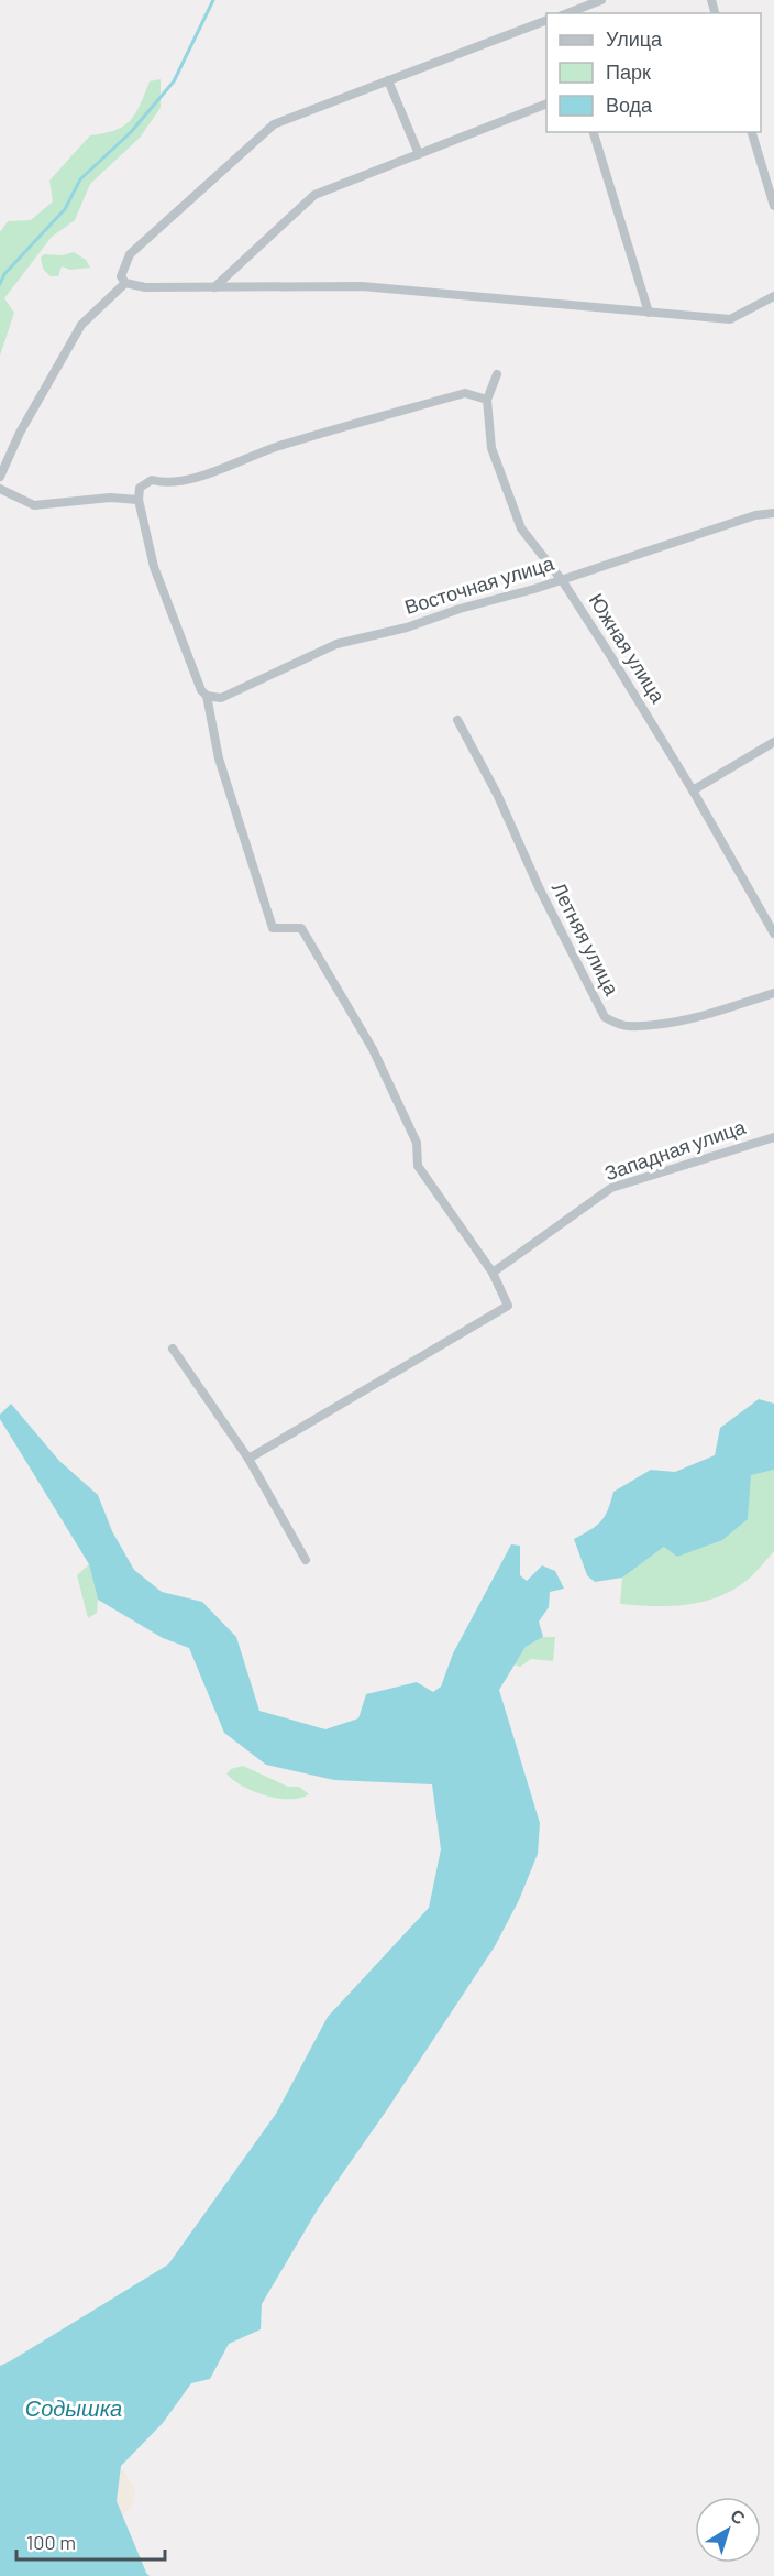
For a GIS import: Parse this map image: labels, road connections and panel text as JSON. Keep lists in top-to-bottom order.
{
  "streets": {
    "street": [
      "Восточная улица",
      "Южная улица",
      "Летняя улица",
      "Западная улица"
    ]
  },
  "crossings": [
    ["Восточная улица", "Южная улица"]
  ],
  "water": ["Содышка"],
  "legend": ["Улица", "Парк", "Вода"],
  "scale_bar": "100 m",
  "north": "top right"
}
